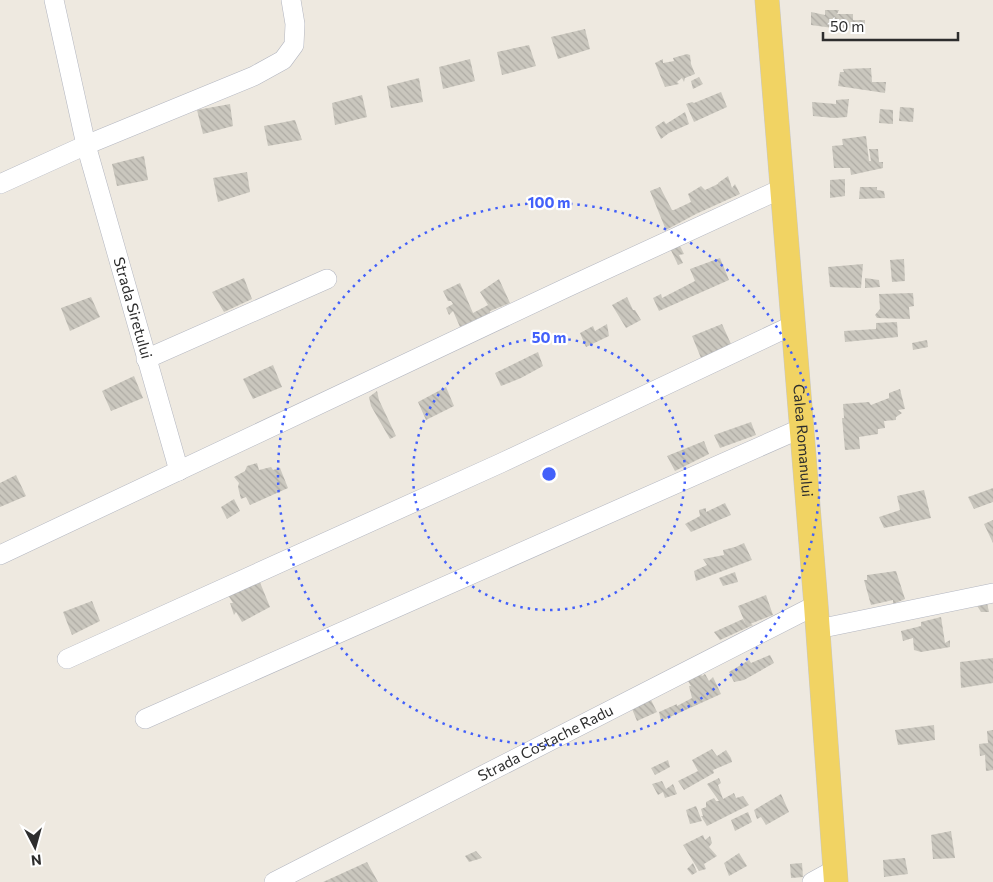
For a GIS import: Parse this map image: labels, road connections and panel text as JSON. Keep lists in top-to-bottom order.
{
  "streets": {
    "main road": ["Calea Romanului"],
    "street": ["Strada Siretului", "Strada Costache Radu"]
  },
  "crossings": [
    ["Calea Romanului", "Strada Costache Radu"]
  ],
  "scale_bar": "50 m",
  "north": "bottom",
  "rings": ["100 m", "50 m"]
}
